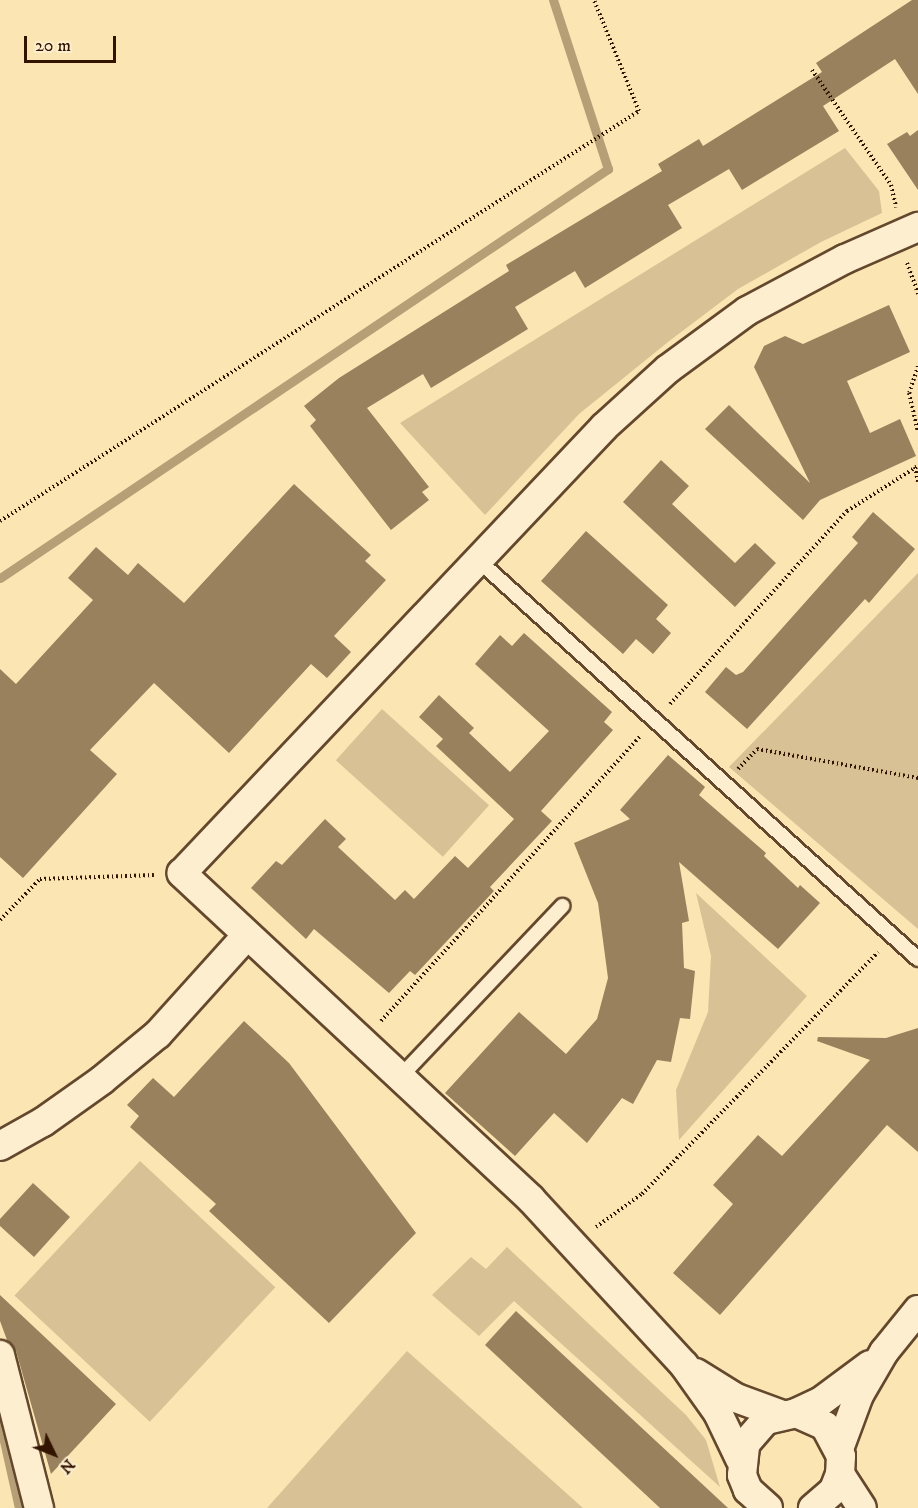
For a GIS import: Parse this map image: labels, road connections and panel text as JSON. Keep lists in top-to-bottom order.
{
  "scale_bar": "20 m",
  "north": "bottom right"
}
